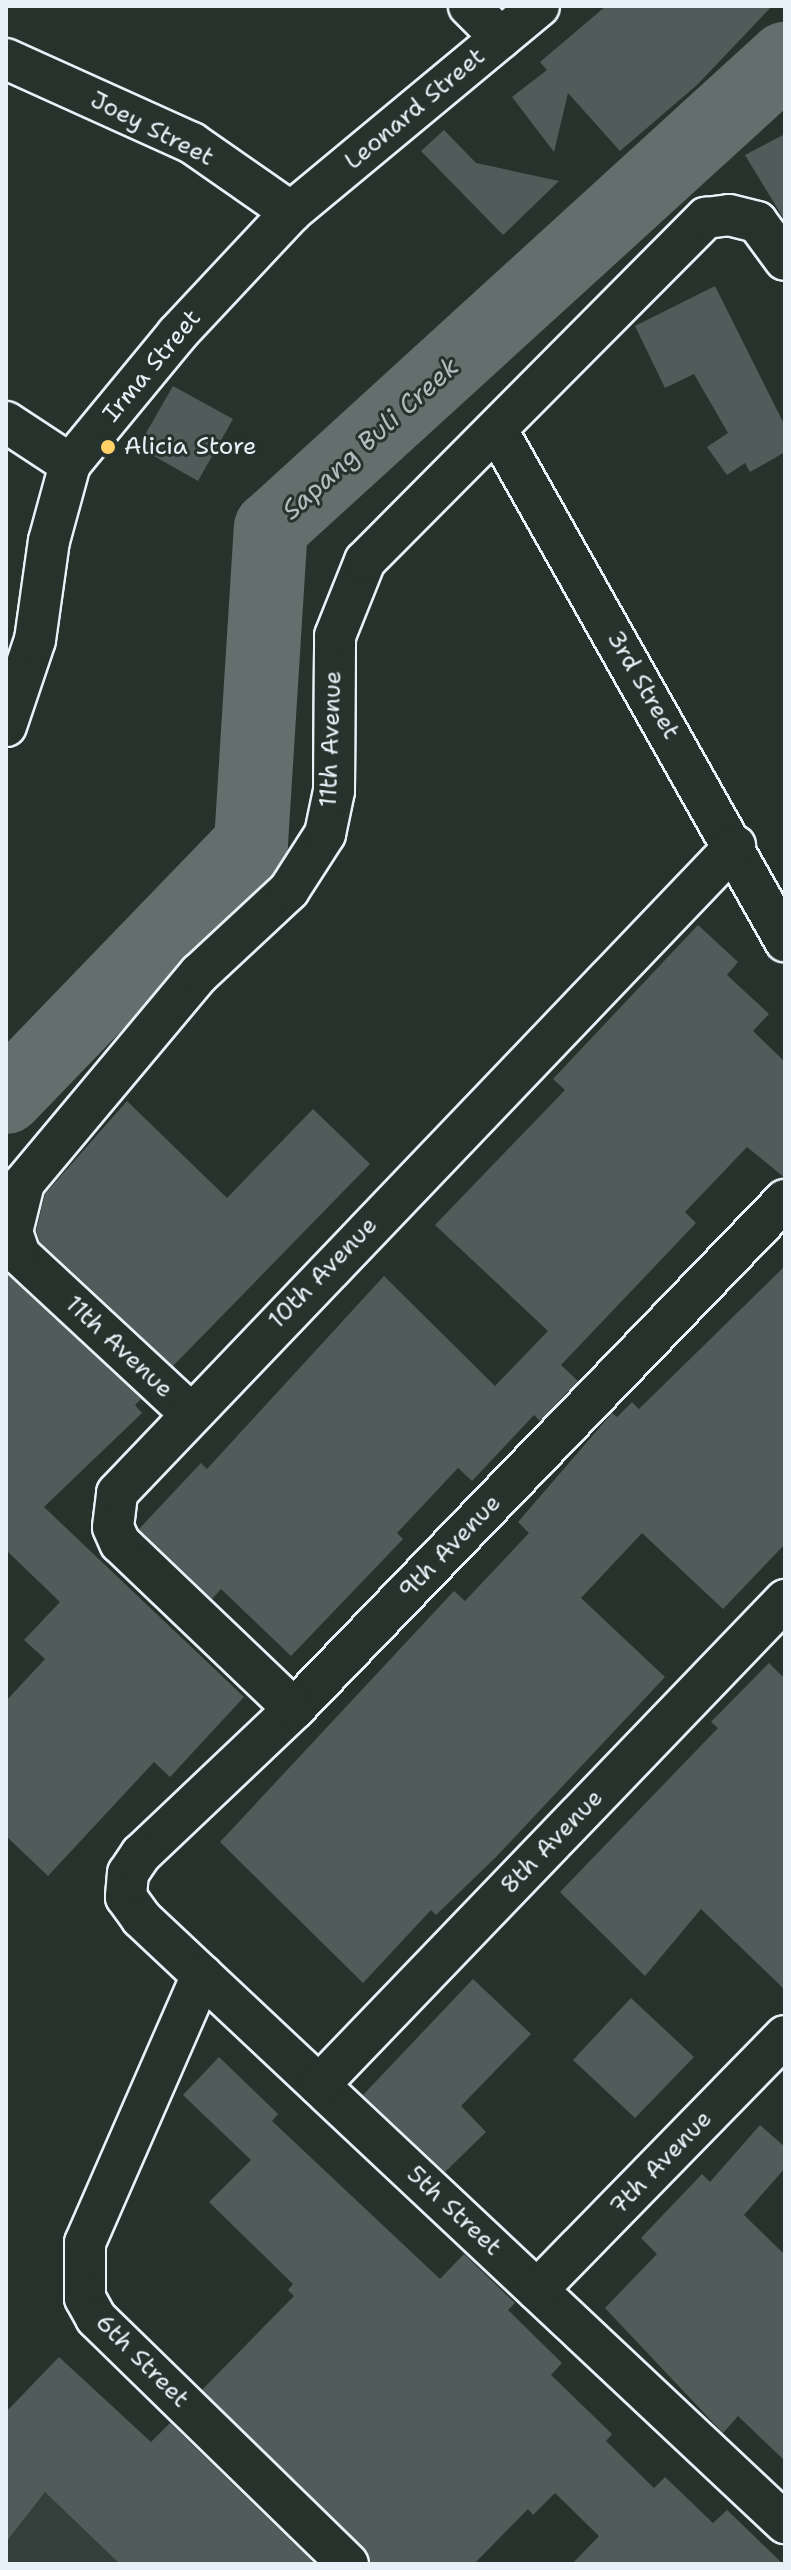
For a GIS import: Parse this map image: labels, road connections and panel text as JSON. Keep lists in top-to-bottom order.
{
  "streets": {
    "street": [
      "Leonard Street",
      "Joey Street",
      "Irma Street",
      "3rd Street",
      "11th Avenue",
      "10th Avenue",
      "9th Avenue",
      "8th Avenue",
      "7th Avenue",
      "5th Street",
      "6th Street"
    ]
  },
  "crossings": [
    ["Leonard Street", "Joey Street"],
    ["Leonard Street", "Irma Street"],
    ["Joey Street", "Irma Street"],
    ["3rd Street", "11th Avenue"],
    ["3rd Street", "10th Avenue"],
    ["11th Avenue", "10th Avenue"],
    ["10th Avenue", "9th Avenue"],
    ["9th Avenue", "5th Street"],
    ["8th Avenue", "5th Street"],
    ["7th Avenue", "5th Street"],
    ["5th Street", "6th Street"]
  ],
  "water": ["Sapang Buli Creek"],
  "places": ["Alicia Store"]
}
